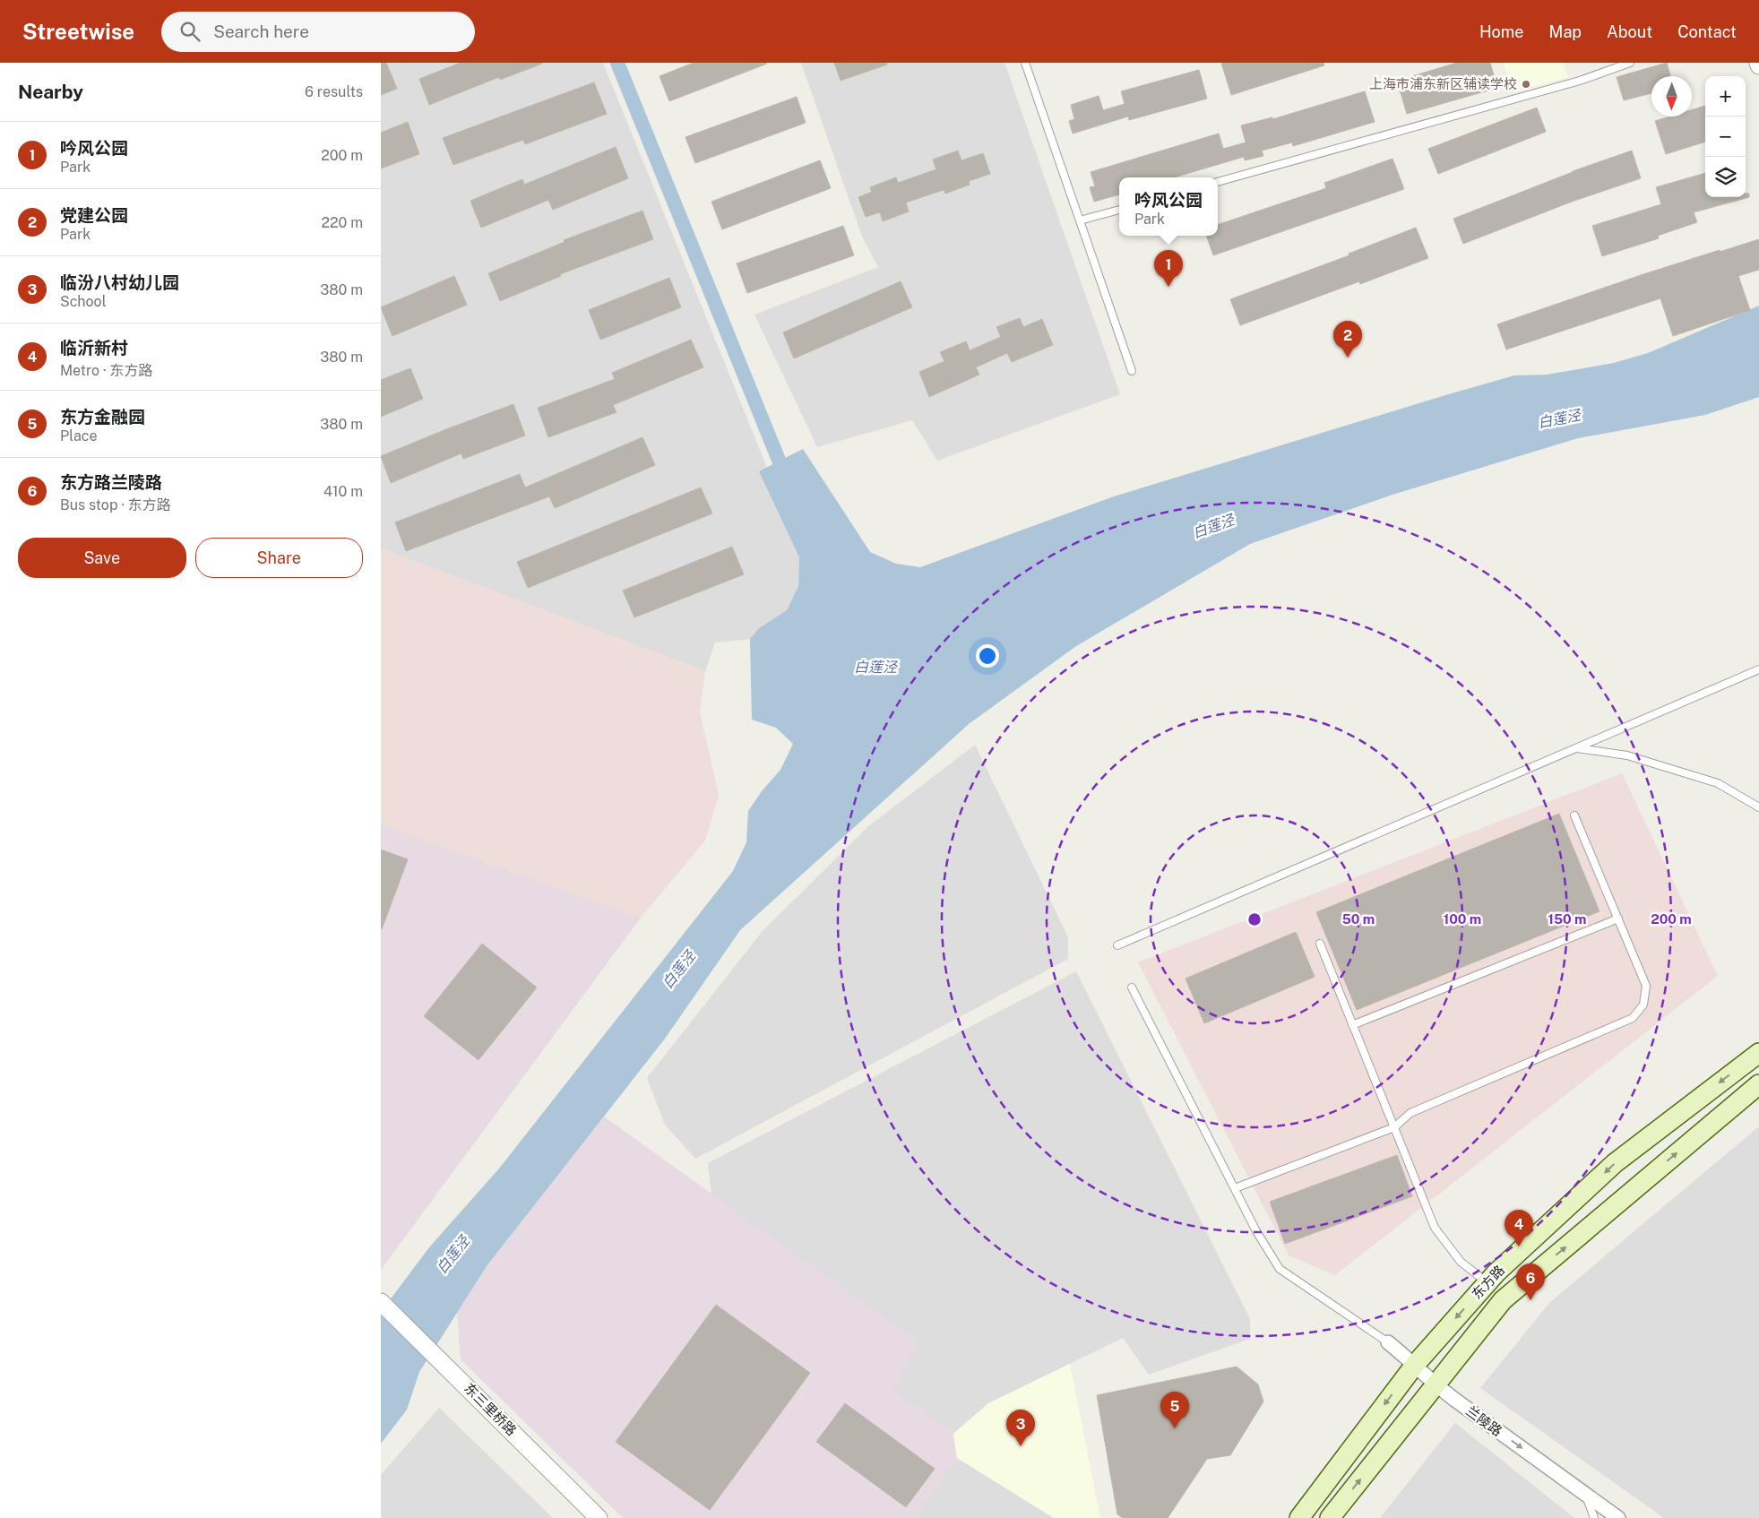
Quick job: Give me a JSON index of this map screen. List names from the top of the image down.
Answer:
{
  "streets": {
    "main road": ["东方路"],
    "street": ["东三里桥路", "兰陵路"]
  },
  "crossings": [
    ["东方路", "兰陵路"]
  ],
  "one_way": ["兰陵路"],
  "water": ["白莲泾"],
  "places": ["上海市浦东新区辅读学校"],
  "north": "bottom",
  "page": {
    "header": "Streetwise",
    "search": "Search here",
    "nav": [
      "Home",
      "Map",
      "About",
      "Contact"
    ],
    "heading": ["Nearby", "6 results"],
    "map_buttons": ["+", "−"],
    "list": [
      {
        "mark": "1",
        "name": "吟风公园",
        "note": "Park",
        "value": "200 m"
      },
      {
        "mark": "2",
        "name": "党建公园",
        "note": "Park",
        "value": "220 m"
      },
      {
        "mark": "3",
        "name": "临汾八村幼儿园",
        "note": "School",
        "value": "380 m"
      },
      {
        "mark": "4",
        "name": "临沂新村",
        "note": "Metro · 东方路",
        "value": "380 m"
      },
      {
        "mark": "5",
        "name": "东方金融园",
        "note": "Place",
        "value": "380 m"
      },
      {
        "mark": "6",
        "name": "东方路兰陵路",
        "note": "Bus stop · 东方路",
        "value": "410 m"
      }
    ],
    "popup": ["吟风公园", "Park"],
    "pins": [
      "1",
      "2",
      "4",
      "6",
      "5",
      "3"
    ],
    "buttons": ["Save", "Share"]
  },
  "rings": [
    "50 m",
    "100 m",
    "150 m",
    "200 m"
  ]
}
